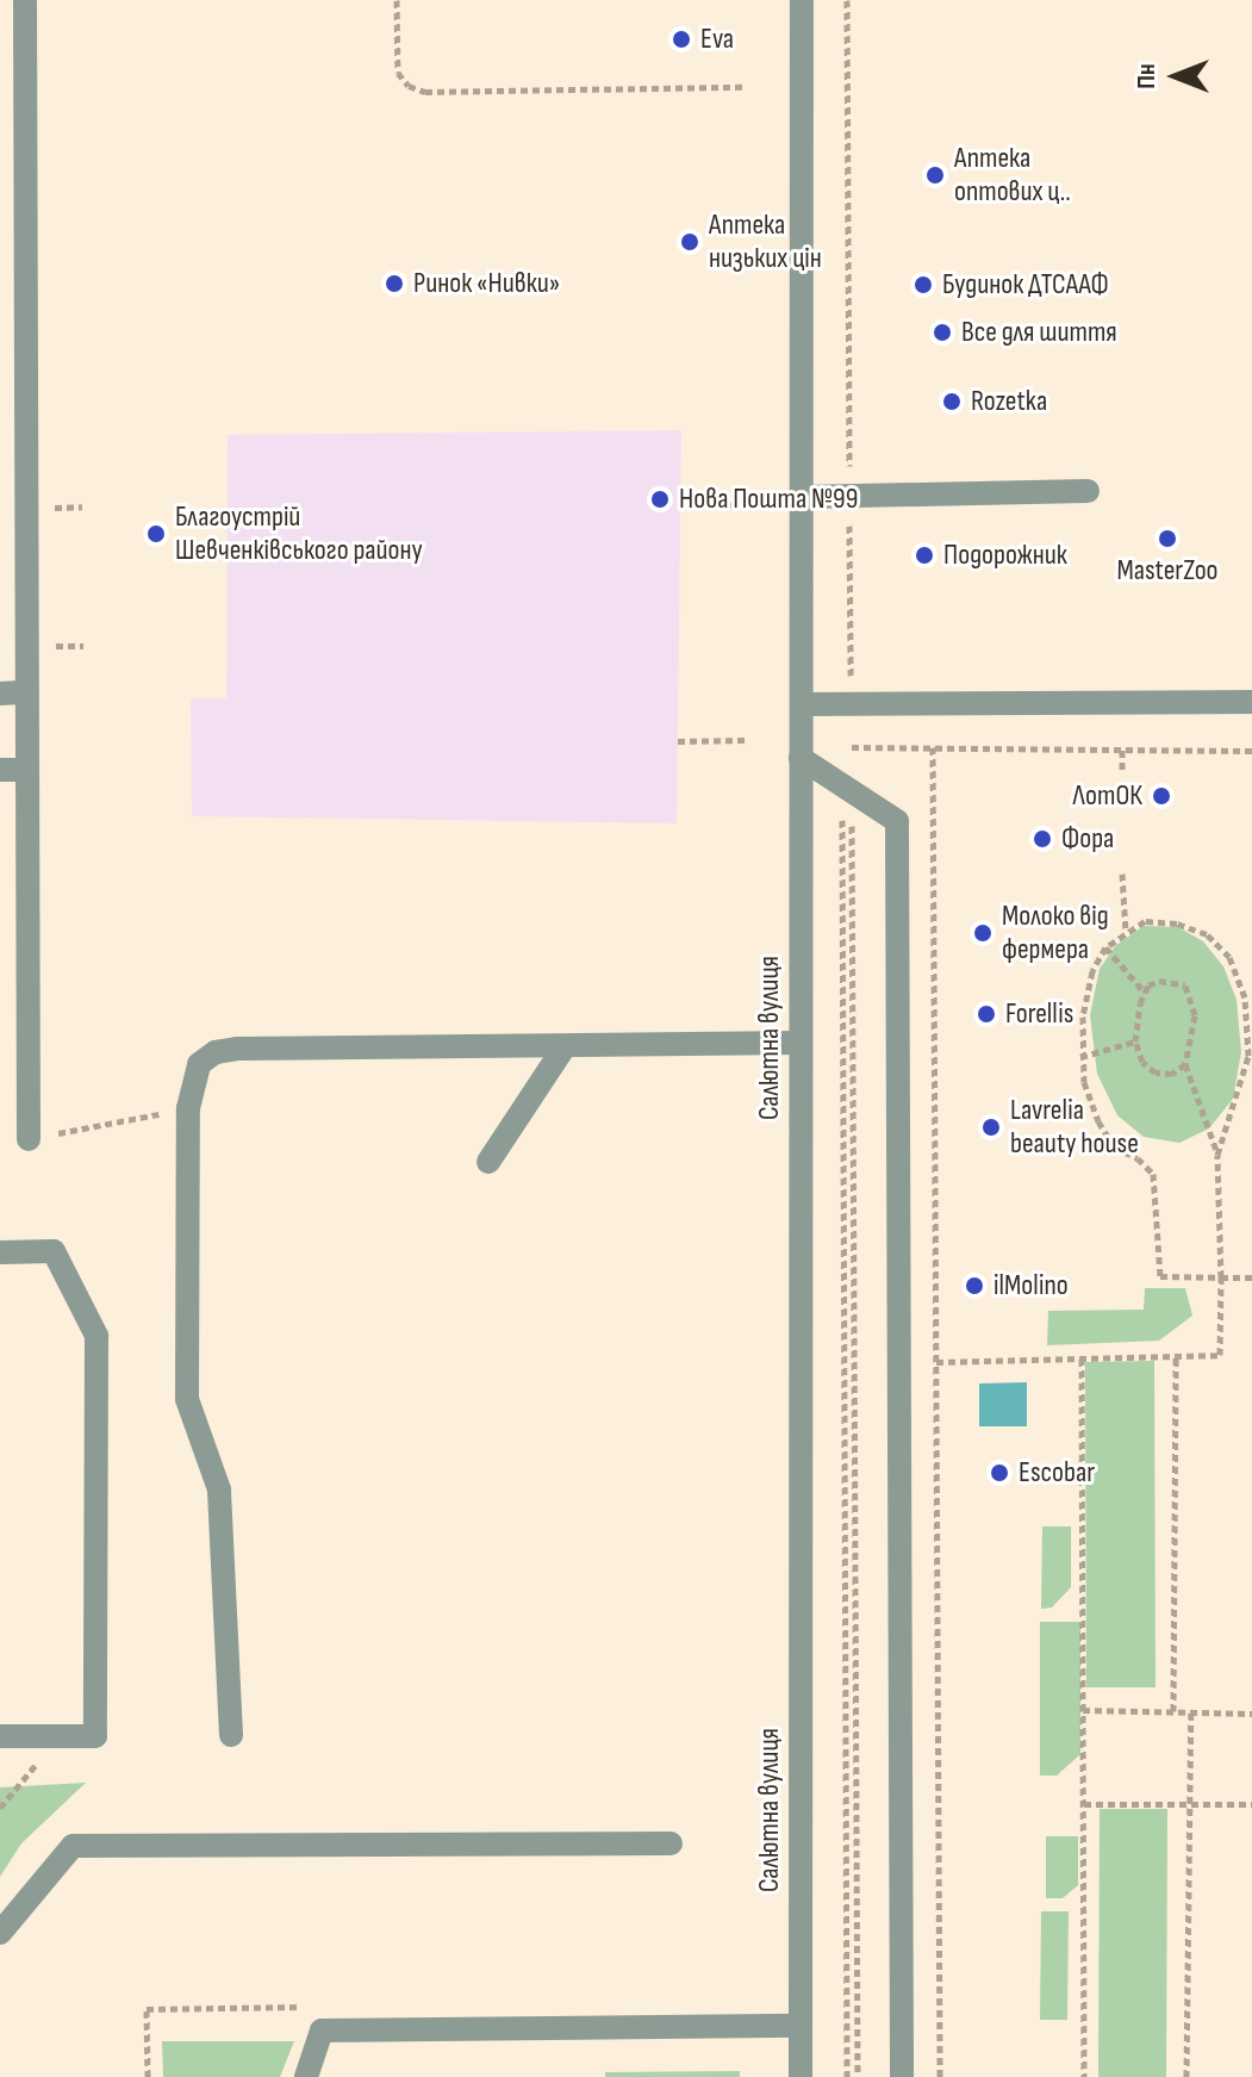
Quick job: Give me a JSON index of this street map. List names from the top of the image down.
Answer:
{
  "streets": {
    "street": ["Салютна вулиця"]
  },
  "places": [
    "Eva",
    "Аптека оптових ц..",
    "Аптека низьких цін",
    "Ринок «Нивки»",
    "Будинок ДТСААФ",
    "Все для шиття",
    "Rozetka",
    "Нова Пошта №99",
    "Благоустрій Шевченківського району",
    "MasterZoo",
    "Подорожник",
    "ЛотОК",
    "Фора",
    "Молоко від фермера",
    "Forellis",
    "Lavrelia beauty house",
    "ilMolino",
    "Escobar"
  ],
  "north": "left"
}
